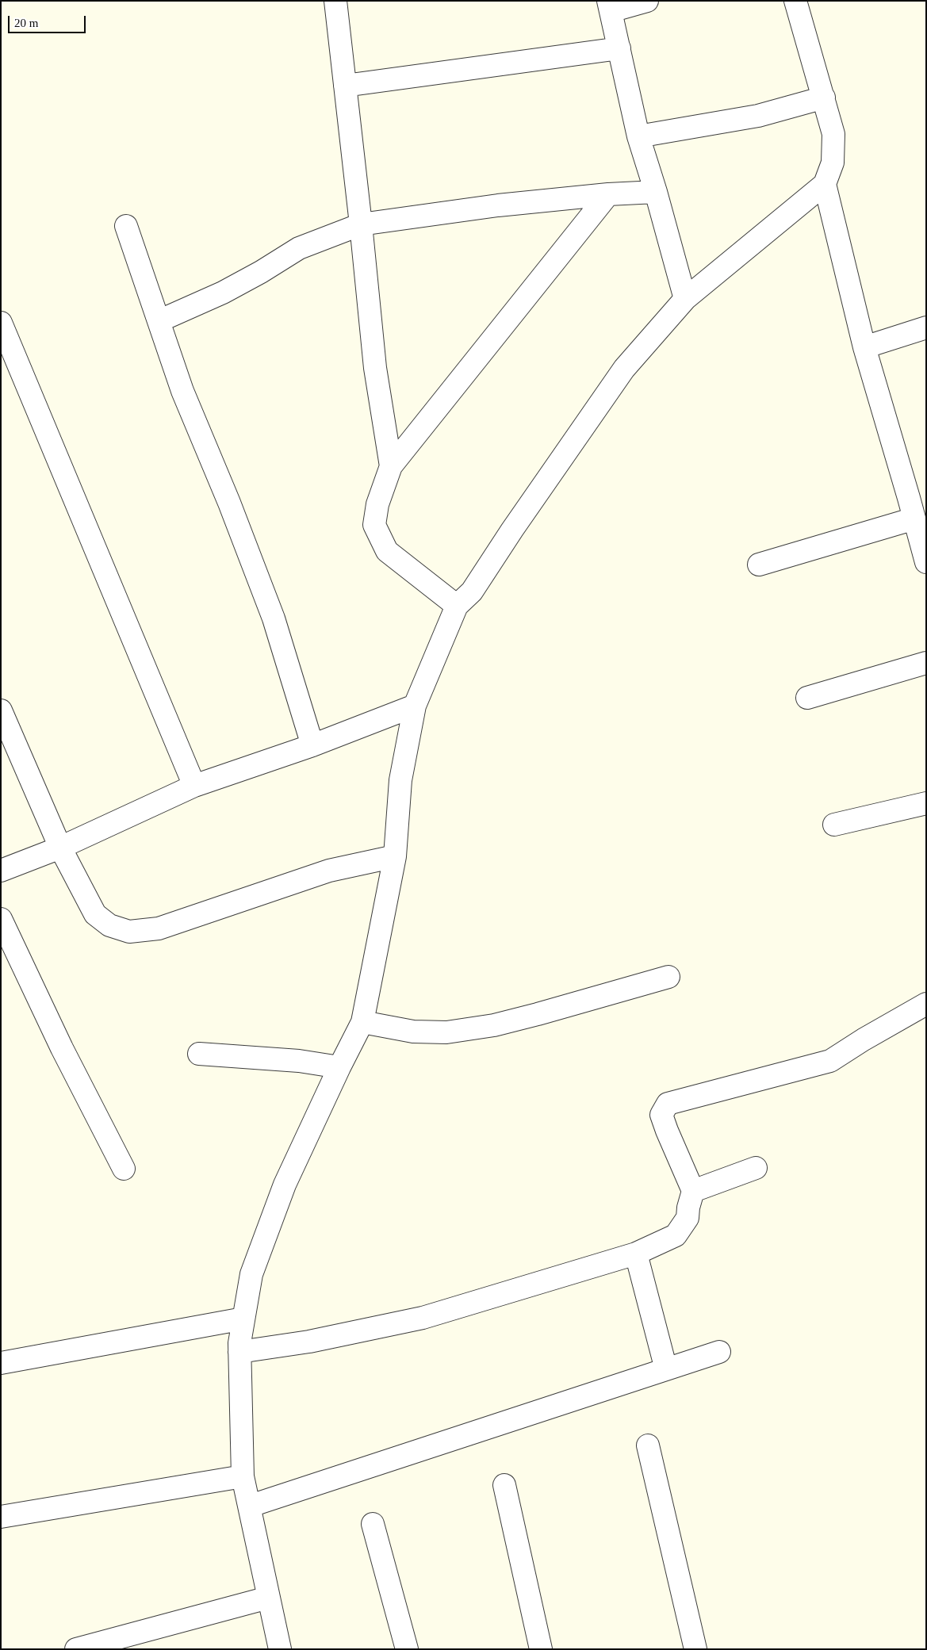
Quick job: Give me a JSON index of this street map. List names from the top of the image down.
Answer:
{
  "scale_bar": "20 m"
}
